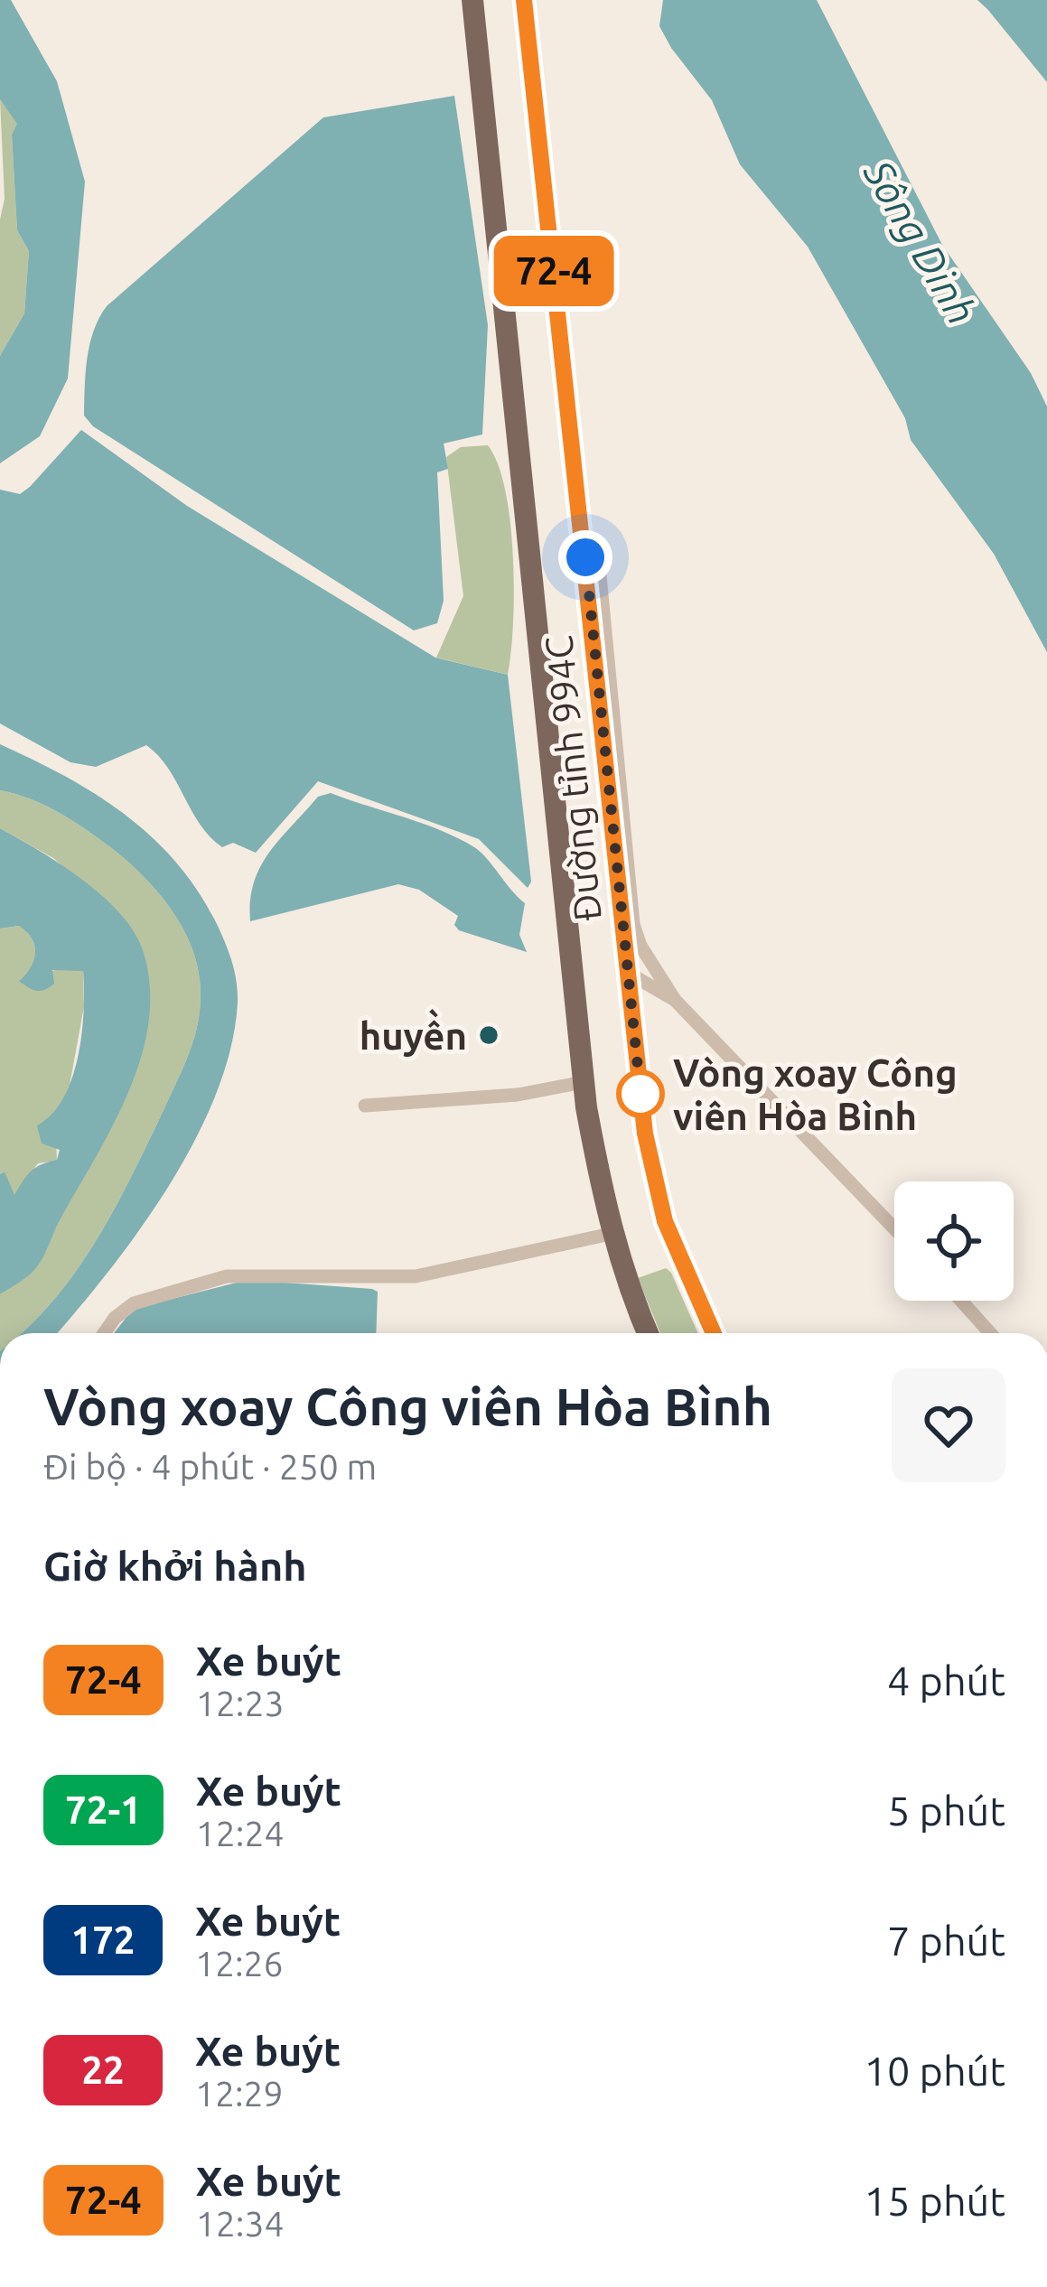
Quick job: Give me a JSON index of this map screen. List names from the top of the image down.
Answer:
{
  "streets": {
    "main road": ["Đường tỉnh 994C"]
  },
  "water": ["Sông Dinh"],
  "places": ["huyền", "Vòng xoay Công viên Hòa Bình"],
  "lines": ["bus line 72-4"],
  "page": {
    "on_map": "72-4",
    "heading": [
      ["Vòng xoay Công viên Hòa Bình", "Đi bộ · 4 phút · 250 m"],
      "Giờ khởi hành"
    ],
    "list": [
      {
        "mark": "72-4",
        "name": "Xe buýt",
        "note": "12:23",
        "value": "4 phút"
      },
      {
        "mark": "72-1",
        "name": "Xe buýt",
        "note": "12:24",
        "value": "5 phút"
      },
      {
        "mark": "172",
        "name": "Xe buýt",
        "note": "12:26",
        "value": "7 phút"
      },
      {
        "mark": "22",
        "name": "Xe buýt",
        "note": "12:29",
        "value": "10 phút"
      },
      {
        "mark": "72-4",
        "name": "Xe buýt",
        "note": "12:34",
        "value": "15 phút"
      }
    ]
  }
}
